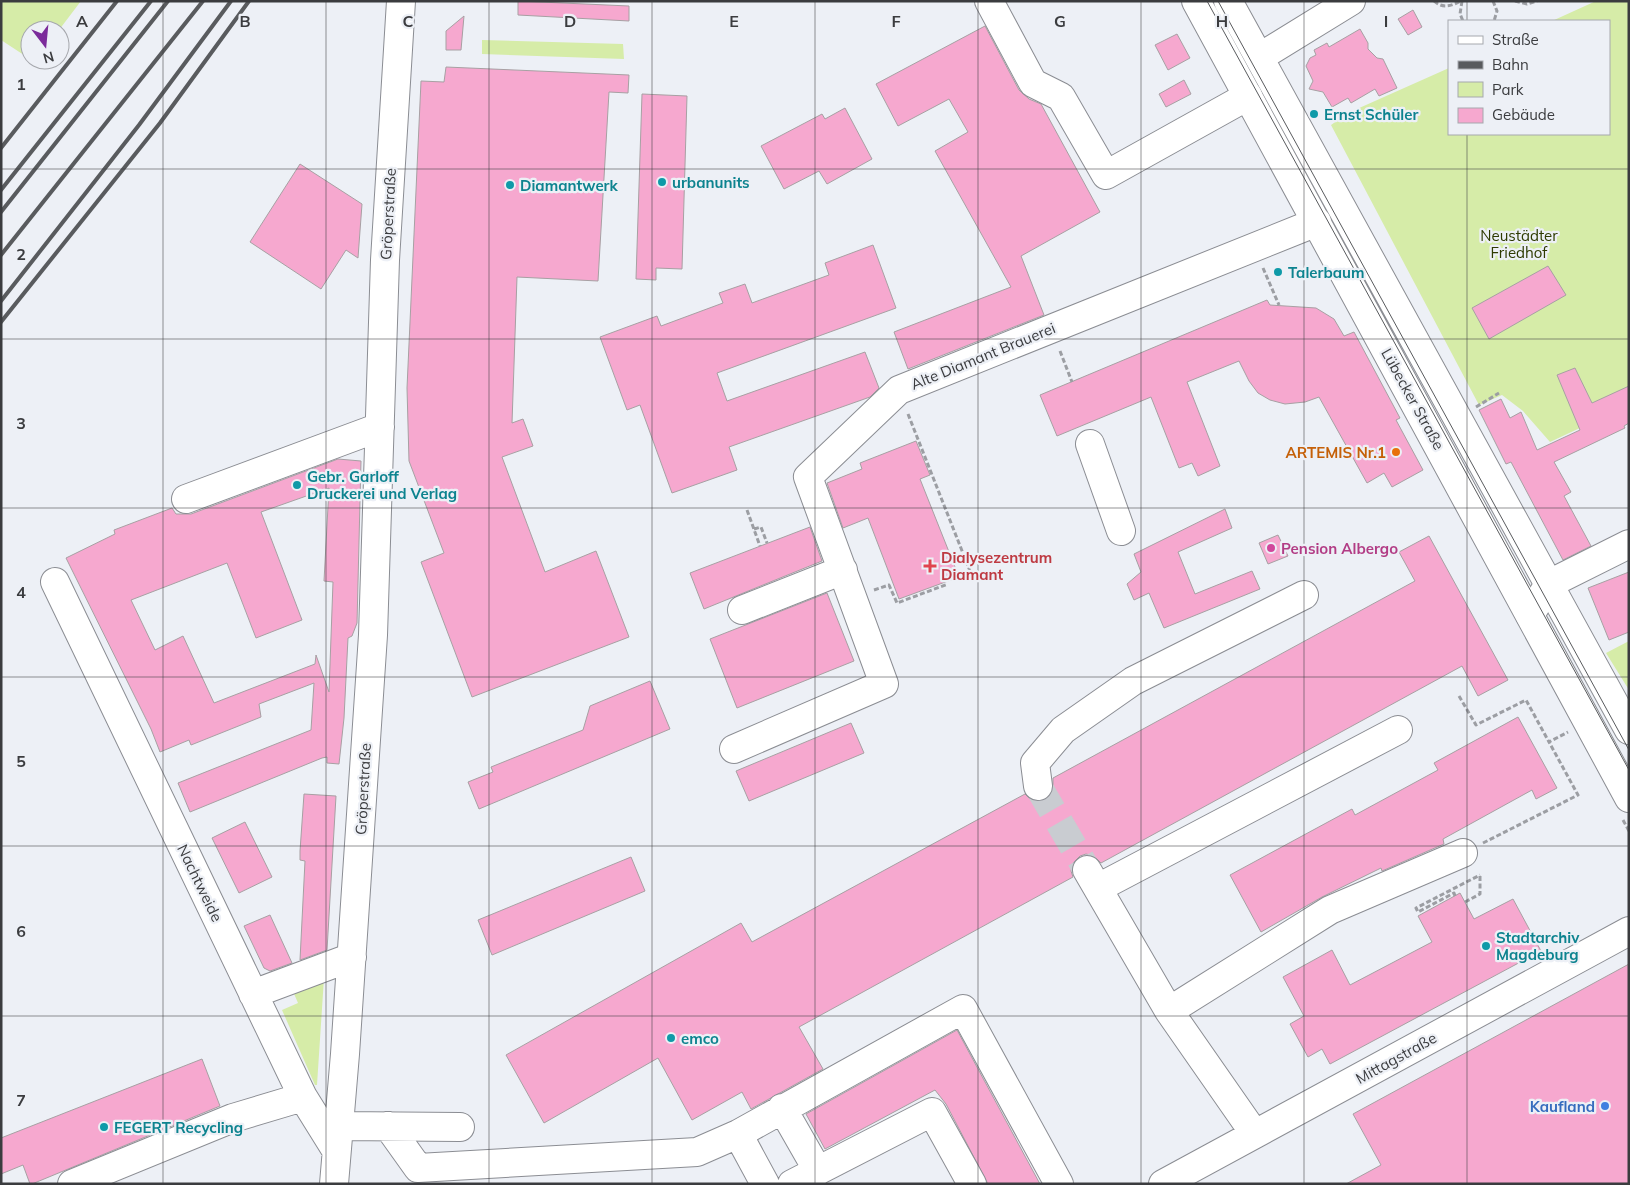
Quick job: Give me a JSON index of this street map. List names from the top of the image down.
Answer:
{
  "streets": {
    "street": [
      "Gröperstraße",
      "Alte Diamant Brauerei",
      "Lübecker Straße",
      "Nachtweide",
      "Mittagstraße"
    ]
  },
  "crossings": [
    ["Gröperstraße", "Nachtweide"],
    ["Alte Diamant Brauerei", "Lübecker Straße"]
  ],
  "parks": ["Neustädter Friedhof"],
  "places": {
    "other": [
      "Ernst Schüler",
      "urbanunits",
      "Diamantwerk",
      "Talerbaum",
      "ARTEMIS Nr.1",
      "Gebr. Garloff Druckerei und Verlag",
      "Pension Albergo",
      "Stadtarchiv Magdeburg",
      "emco",
      "Kaufland",
      "FEGERT Recycling"
    ],
    "health": ["Dialysezentrum Diamant"]
  },
  "legend": [
    "Straße",
    "Bahn",
    "Park",
    "Gebäude"
  ],
  "north": "bottom",
  "grid": {
    "columns": [
      "A",
      "B",
      "C",
      "D",
      "E",
      "F",
      "G",
      "H",
      "I"
    ],
    "rows": [
      "1",
      "2",
      "3",
      "4",
      "5",
      "6",
      "7"
    ]
  }
}
